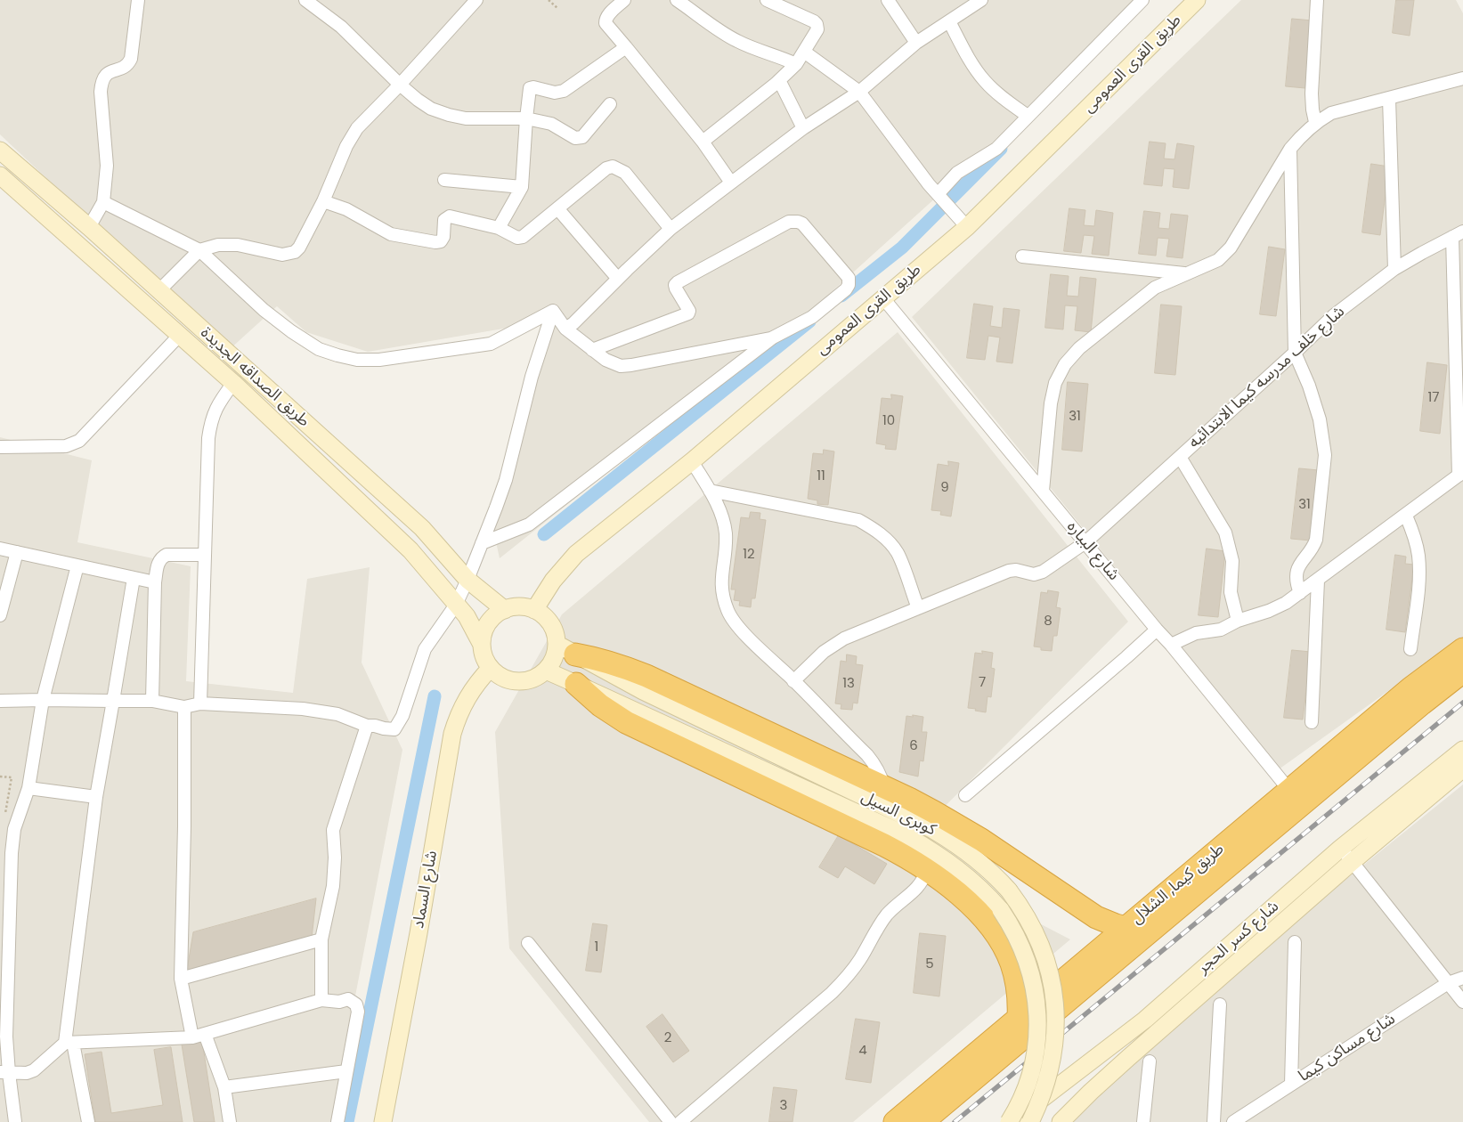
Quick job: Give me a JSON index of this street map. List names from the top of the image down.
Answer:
{
  "streets": {
    "highway": ["طريق كيما, الشلال"],
    "street": [
      "طريق القرى العمومى",
      "طريق الصداقه الجديدة",
      "شارع خلف مدرسه كيما الابتدائيه",
      "شارع البياره",
      "كوبرى السيل",
      "شارع السماد",
      "شارع كسر الحجر",
      "شارع مساكن كيما"
    ]
  },
  "crossings": [
    ["طريق القرى العمومى", "طريق الصداقه الجديدة"],
    ["طريق القرى العمومى", "شارع البياره"],
    ["طريق القرى العمومى", "كوبرى السيل"],
    ["طريق القرى العمومى", "شارع السماد"],
    ["طريق الصداقه الجديدة", "كوبرى السيل"],
    ["طريق الصداقه الجديدة", "شارع السماد"],
    ["شارع خلف مدرسه كيما الابتدائيه", "شارع البياره"],
    ["شارع البياره", "طريق كيما, الشلال"],
    ["كوبرى السيل", "شارع السماد"],
    ["كوبرى السيل", "شارع كسر الحجر"]
  ],
  "house_numbers": [
    "17",
    "31",
    "10",
    "11",
    "9",
    "31",
    "12",
    "8",
    "7",
    "13",
    "6",
    "1",
    "5",
    "2",
    "4",
    "3"
  ]
}
